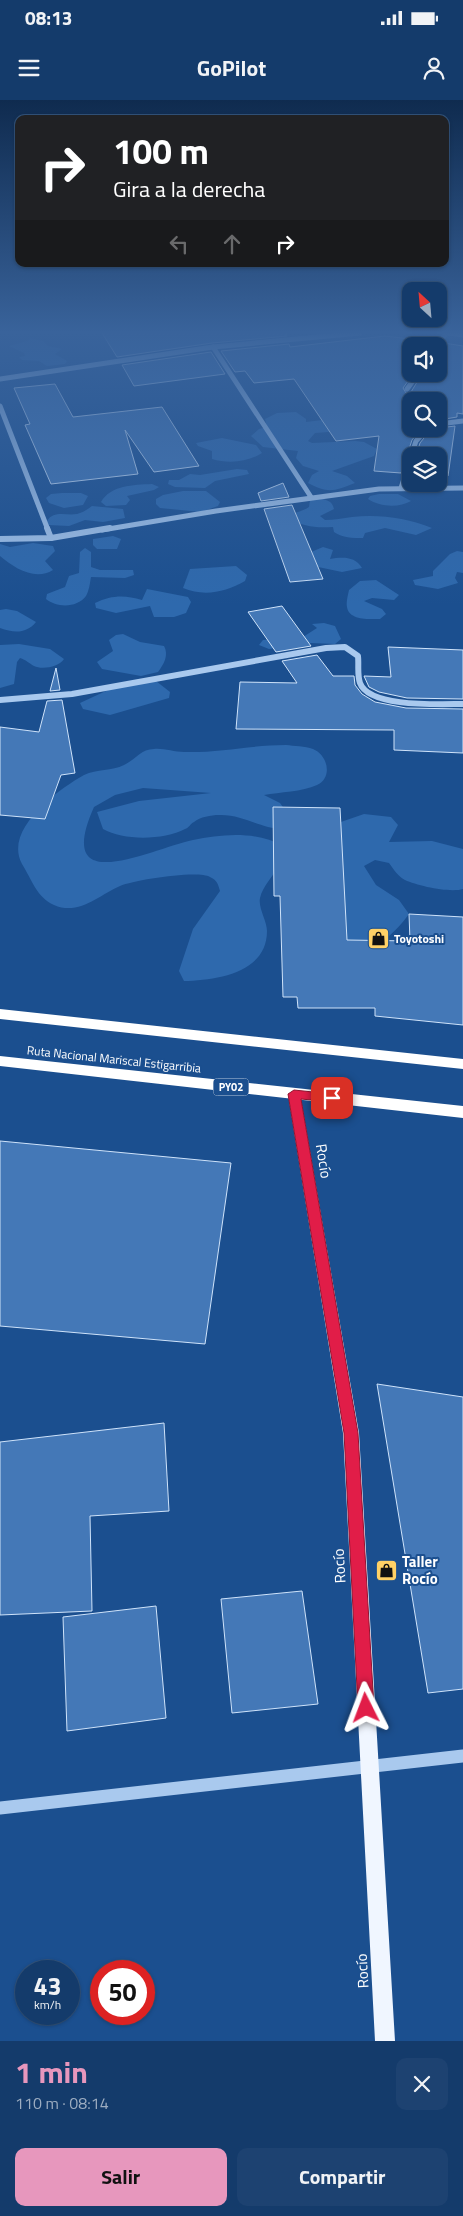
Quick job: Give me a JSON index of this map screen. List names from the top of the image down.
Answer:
{
  "streets": {
    "highway": ["Ruta Nacional Mariscal Estigarribia", "PY02"],
    "main road": ["Rocío"]
  },
  "crossings": [
    ["Ruta Nacional Mariscal Estigarribia", "Rocío"]
  ],
  "places": {
    "shop": ["Toyotoshi", "Taller Rocío"]
  },
  "north": "top left",
  "page": {
    "status": "08:13",
    "header": "GoPilot",
    "turn": ["100 m", "Gira a la derecha"],
    "speed": "43 km/h",
    "limit": "50",
    "heading": ["1 min", "110 m · 08:14"],
    "buttons": ["Salir", "Compartir"]
  }
}
